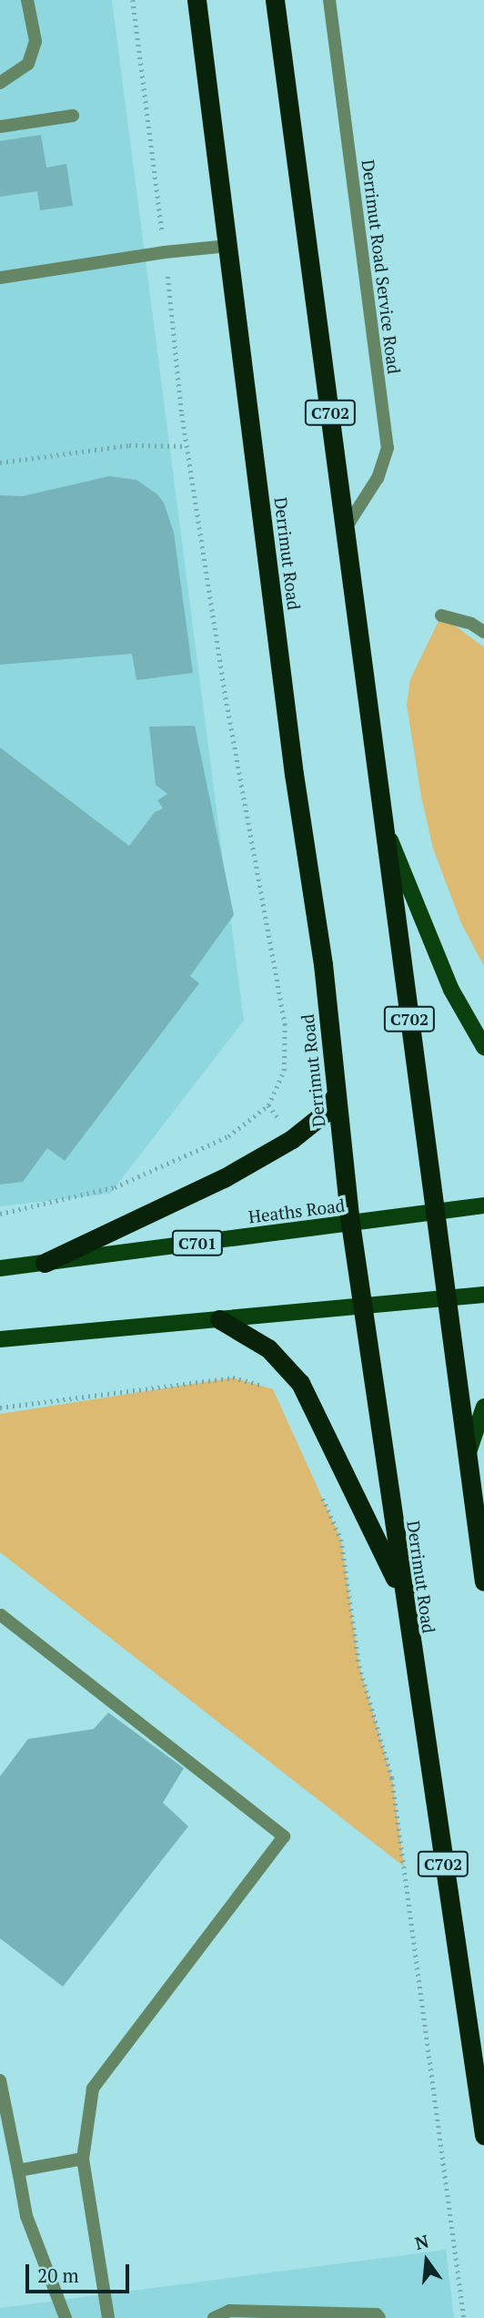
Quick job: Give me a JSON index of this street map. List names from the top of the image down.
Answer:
{
  "streets": {
    "highway": ["C702", "Derrimut Road"],
    "main road": ["Heaths Road", "C701"],
    "street": ["Derrimut Road Service Road"]
  },
  "crossings": [
    ["Derrimut Road Service Road", "C702"],
    ["C702", "Heaths Road"],
    ["Derrimut Road", "Heaths Road"]
  ],
  "scale_bar": "20 m",
  "north": "top"
}
